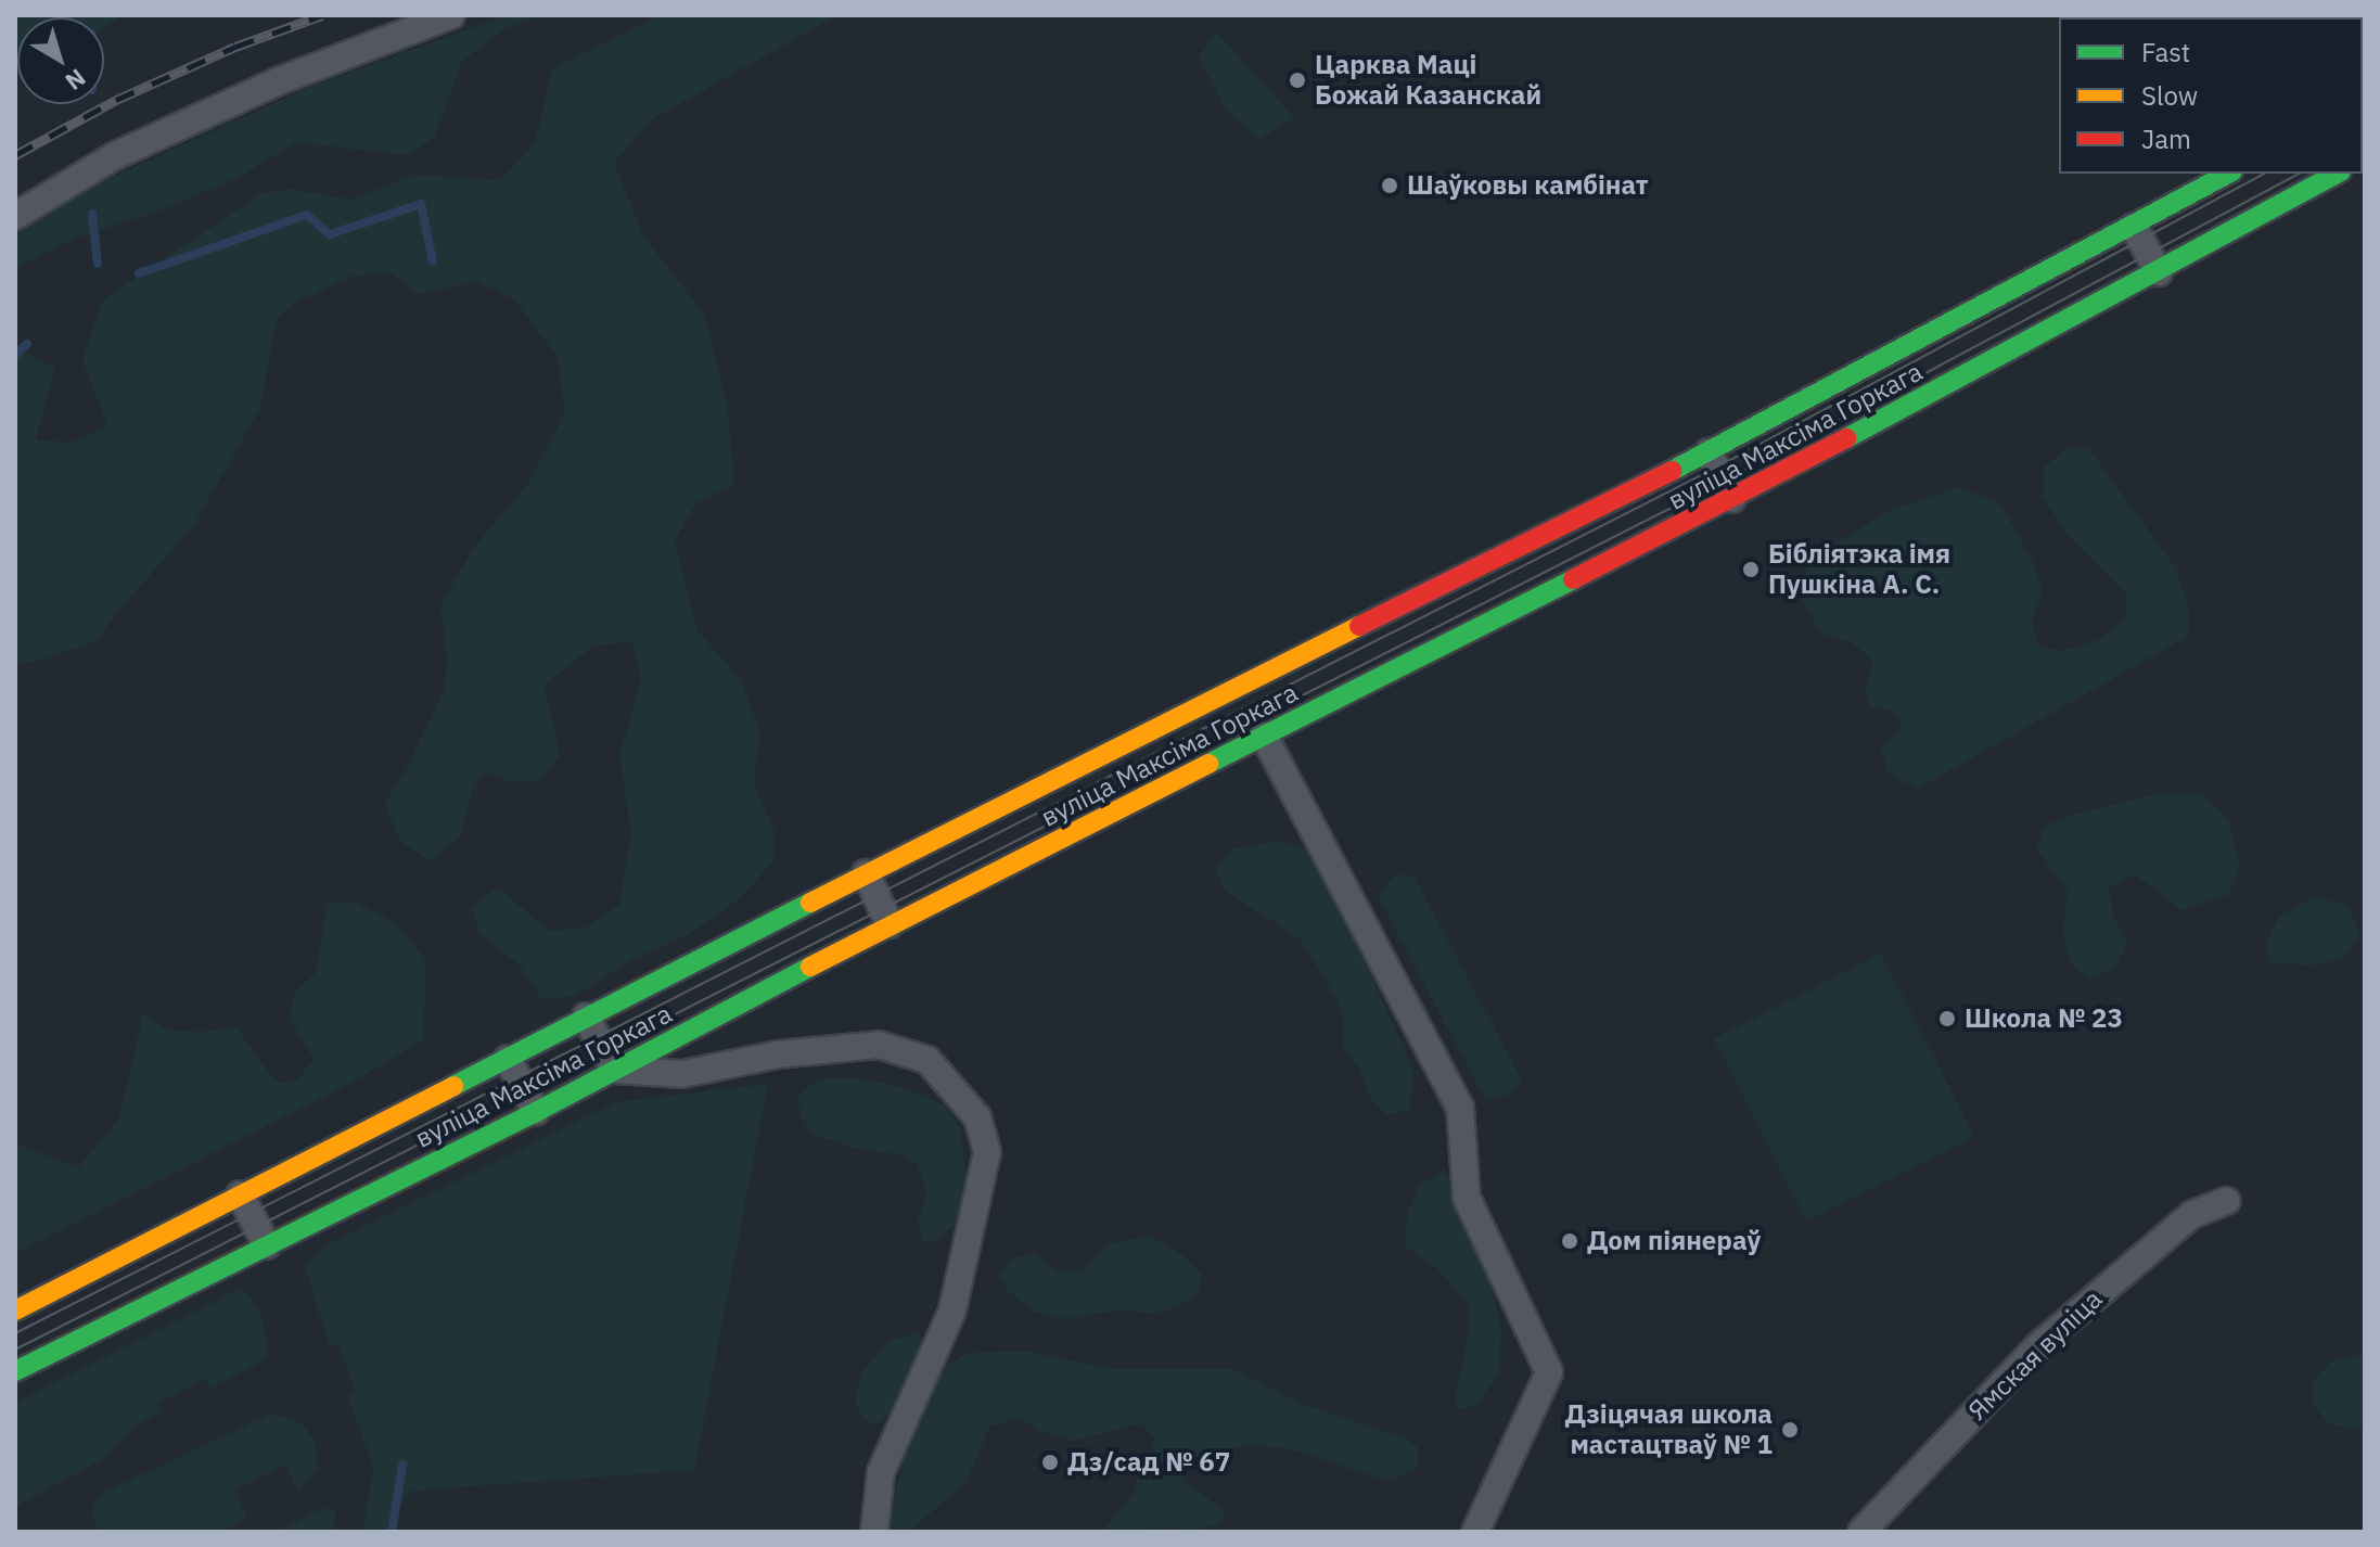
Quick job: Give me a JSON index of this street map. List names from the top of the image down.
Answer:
{
  "streets": {
    "main road": ["вуліца Максіма Горкага"],
    "street": ["Ямская вуліца"]
  },
  "places": [
    "Царква Маці Божай Казанскай",
    "Шаўковы камбінат",
    "Бібліятэка імя Пушкіна А. С.",
    "Школа № 23",
    "Дом піянераў",
    "Дзіцячая школа мастацтваў № 1",
    "Дз/сад № 67"
  ],
  "legend": ["Fast", "Slow", "Jam"],
  "north": "bottom right"
}
